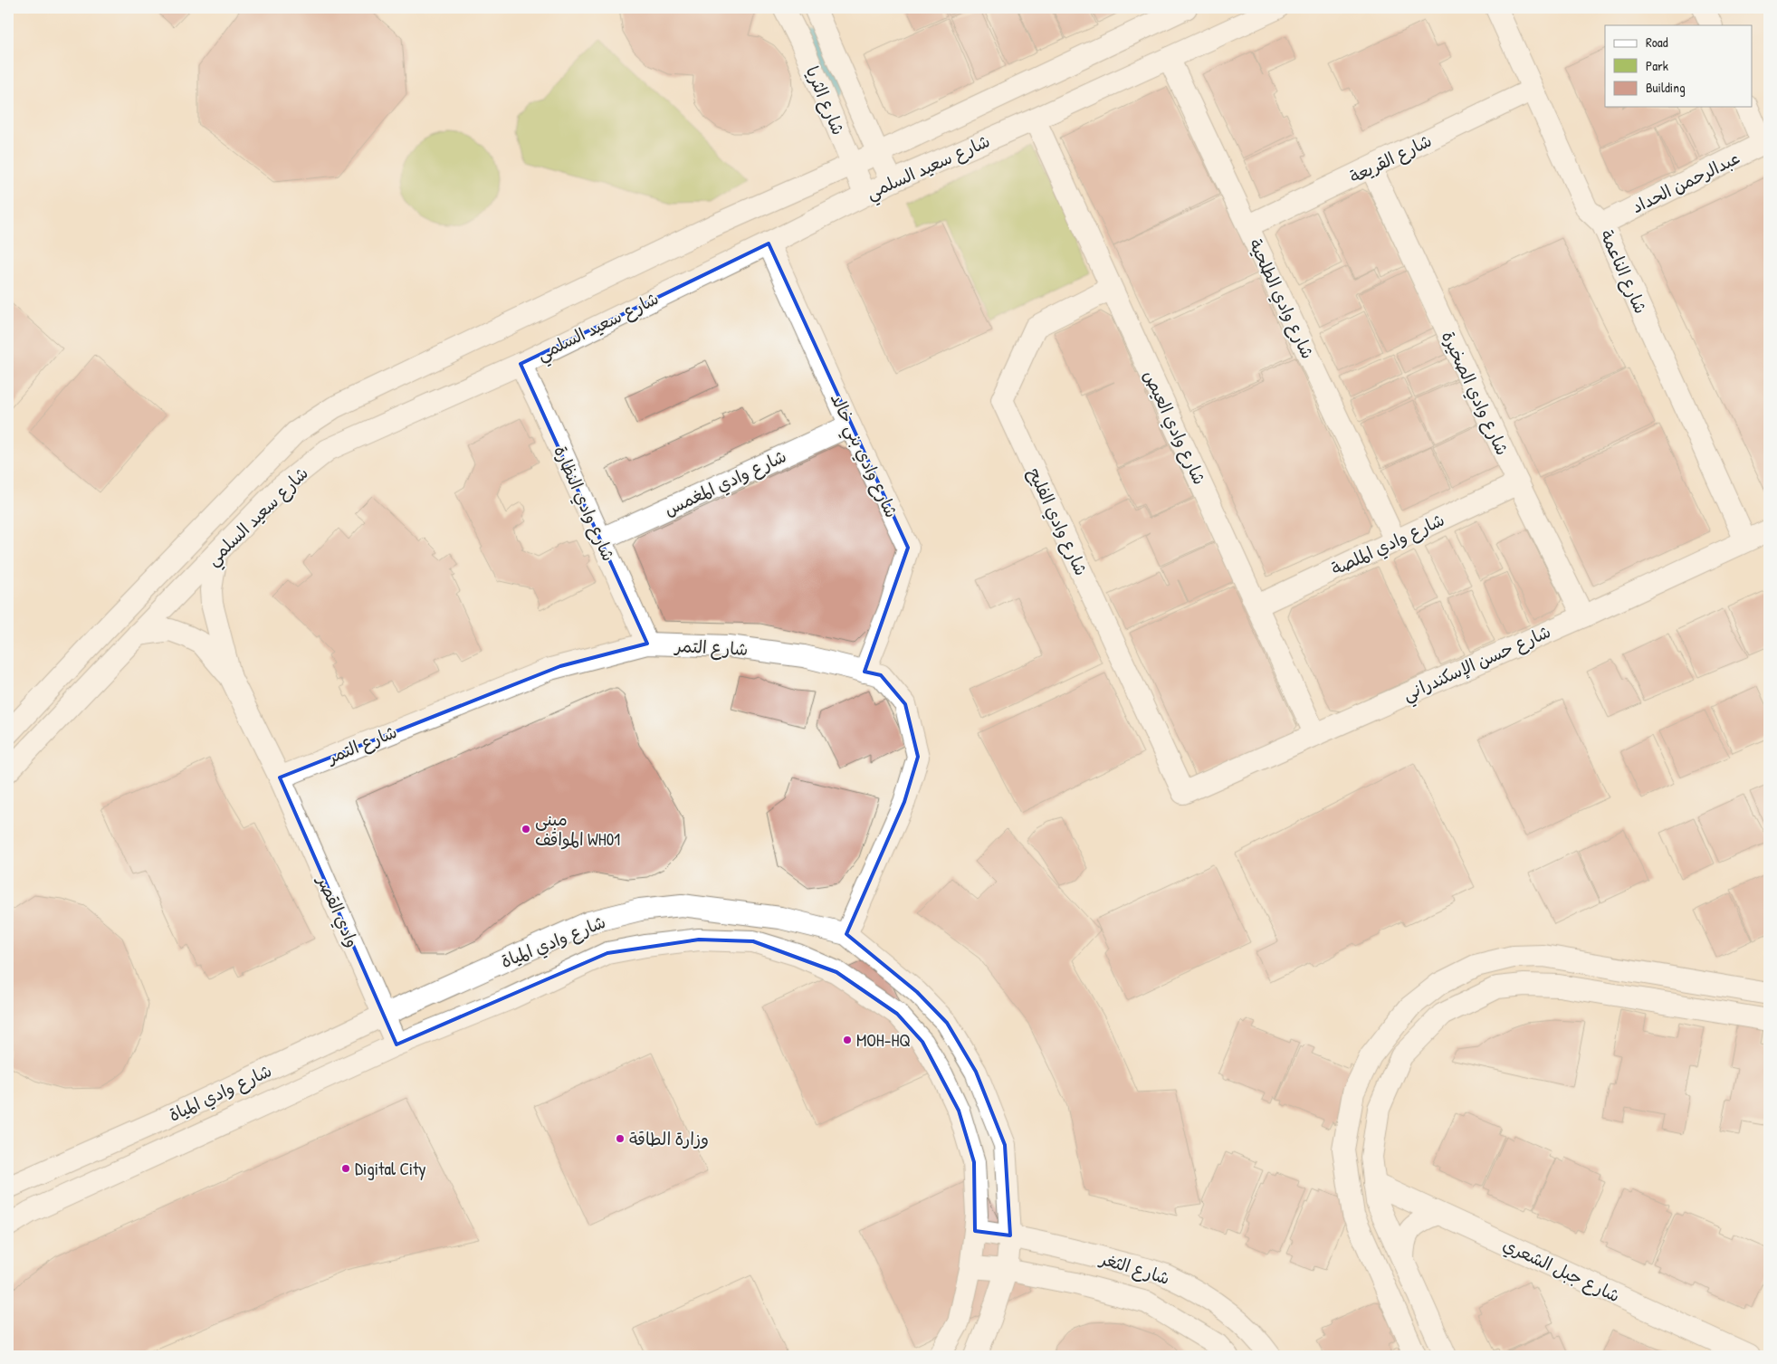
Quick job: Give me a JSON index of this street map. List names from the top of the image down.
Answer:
{
  "streets": {
    "street": [
      "شارع الثريا",
      "شارع القريعة",
      "شارع سعيد السلمي",
      "عبدالرحمن الحداد",
      "شارع الناعمة",
      "شارع وادي الطلحية",
      "شارع وادي الصخيرة",
      "شارع وادي العيص",
      "شارع وادي بني خالد",
      "شارع وادي المغمس",
      "شارع وادي النظارة",
      "شارع وادي الفليح",
      "شارع وادي الملصة",
      "شارع التمر",
      "شارع حسن الإسكندراني",
      "وادي القصر",
      "شارع وادي المياة",
      "شارع الثغر",
      "شارع جبل الشعري"
    ]
  },
  "crossings": [
    ["شارع الثريا", "شارع سعيد السلمي"],
    ["شارع القريعة", "شارع الناعمة"],
    ["شارع القريعة", "شارع وادي الطلحية"],
    ["شارع القريعة", "شارع وادي الصخيرة"],
    ["شارع سعيد السلمي", "شارع وادي الطلحية"],
    ["شارع سعيد السلمي", "شارع وادي العيص"],
    ["شارع سعيد السلمي", "شارع وادي بني خالد"],
    ["شارع سعيد السلمي", "شارع وادي النظارة"],
    ["عبدالرحمن الحداد", "شارع الناعمة"],
    ["شارع الناعمة", "شارع حسن الإسكندراني"],
    ["شارع وادي الطلحية", "شارع وادي الملصة"],
    ["شارع وادي الصخيرة", "شارع وادي الملصة"],
    ["شارع وادي الصخيرة", "شارع حسن الإسكندراني"],
    ["شارع وادي العيص", "شارع وادي الفليح"],
    ["شارع وادي العيص", "شارع وادي الملصة"],
    ["شارع وادي العيص", "شارع حسن الإسكندراني"],
    ["شارع وادي بني خالد", "شارع وادي المغمس"],
    ["شارع وادي بني خالد", "شارع التمر"],
    ["شارع وادي المغمس", "شارع وادي النظارة"],
    ["شارع وادي النظارة", "شارع التمر"],
    ["شارع وادي الفليح", "شارع حسن الإسكندراني"],
    ["شارع التمر", "وادي القصر"],
    ["شارع التمر", "شارع وادي المياة"],
    ["وادي القصر", "شارع وادي المياة"],
    ["شارع وادي المياة", "شارع الثغر"]
  ],
  "places": [
    "مبنى المواقف WH01",
    "MOH-HQ",
    "وزارة الطاقة",
    "Digital City"
  ],
  "legend": ["Road", "Park", "Building"]
}
